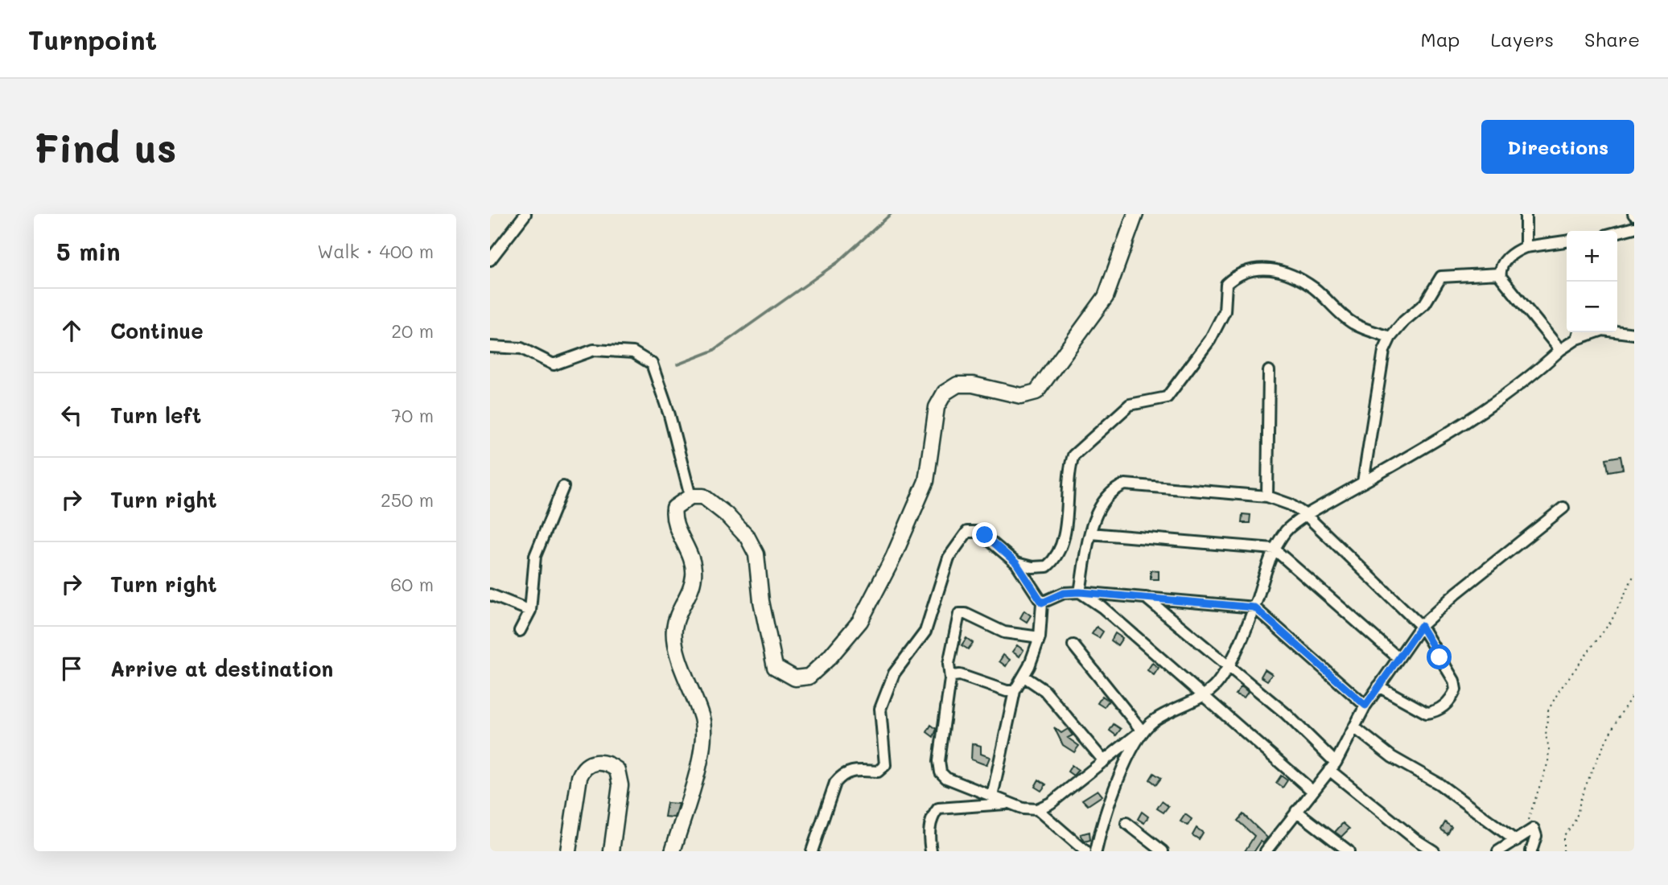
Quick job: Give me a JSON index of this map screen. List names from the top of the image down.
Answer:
{
  "page": {
    "header": "Turnpoint",
    "nav": ["Map", "Layers", "Share"],
    "buttons": "Directions",
    "title": "Find us",
    "heading": ["5 min", "Walk · 400 m"],
    "map_buttons": ["+", "−"],
    "list": [
      ["Continue", "20 m"],
      ["Turn left", "70 m"],
      ["Turn right", "250 m"],
      ["Turn right", "60 m"],
      "Arrive at destination"
    ]
  }
}
